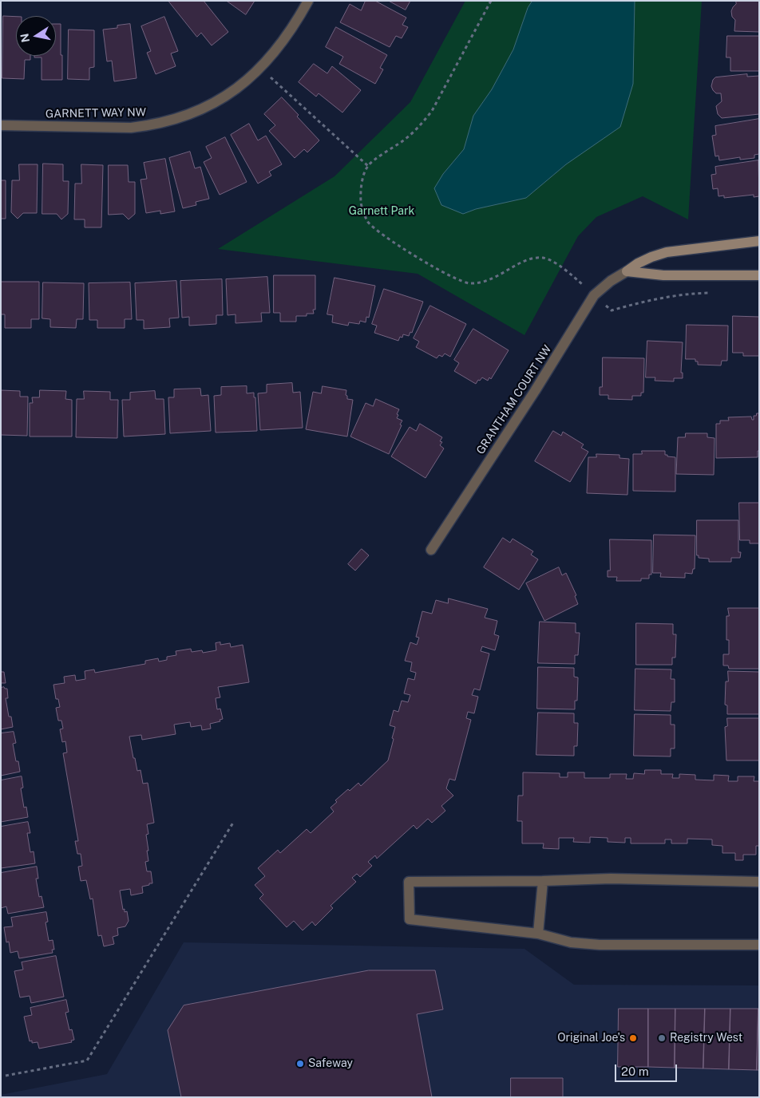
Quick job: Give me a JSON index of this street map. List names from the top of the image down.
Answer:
{
  "streets": {
    "street": ["GARNETT WAY NW", "GRANTHAM COURT NW"]
  },
  "parks": ["Garnett Park"],
  "places": ["Original Joe's", "Registry West", "Safeway"],
  "scale_bar": "20 m",
  "north": "left"
}
